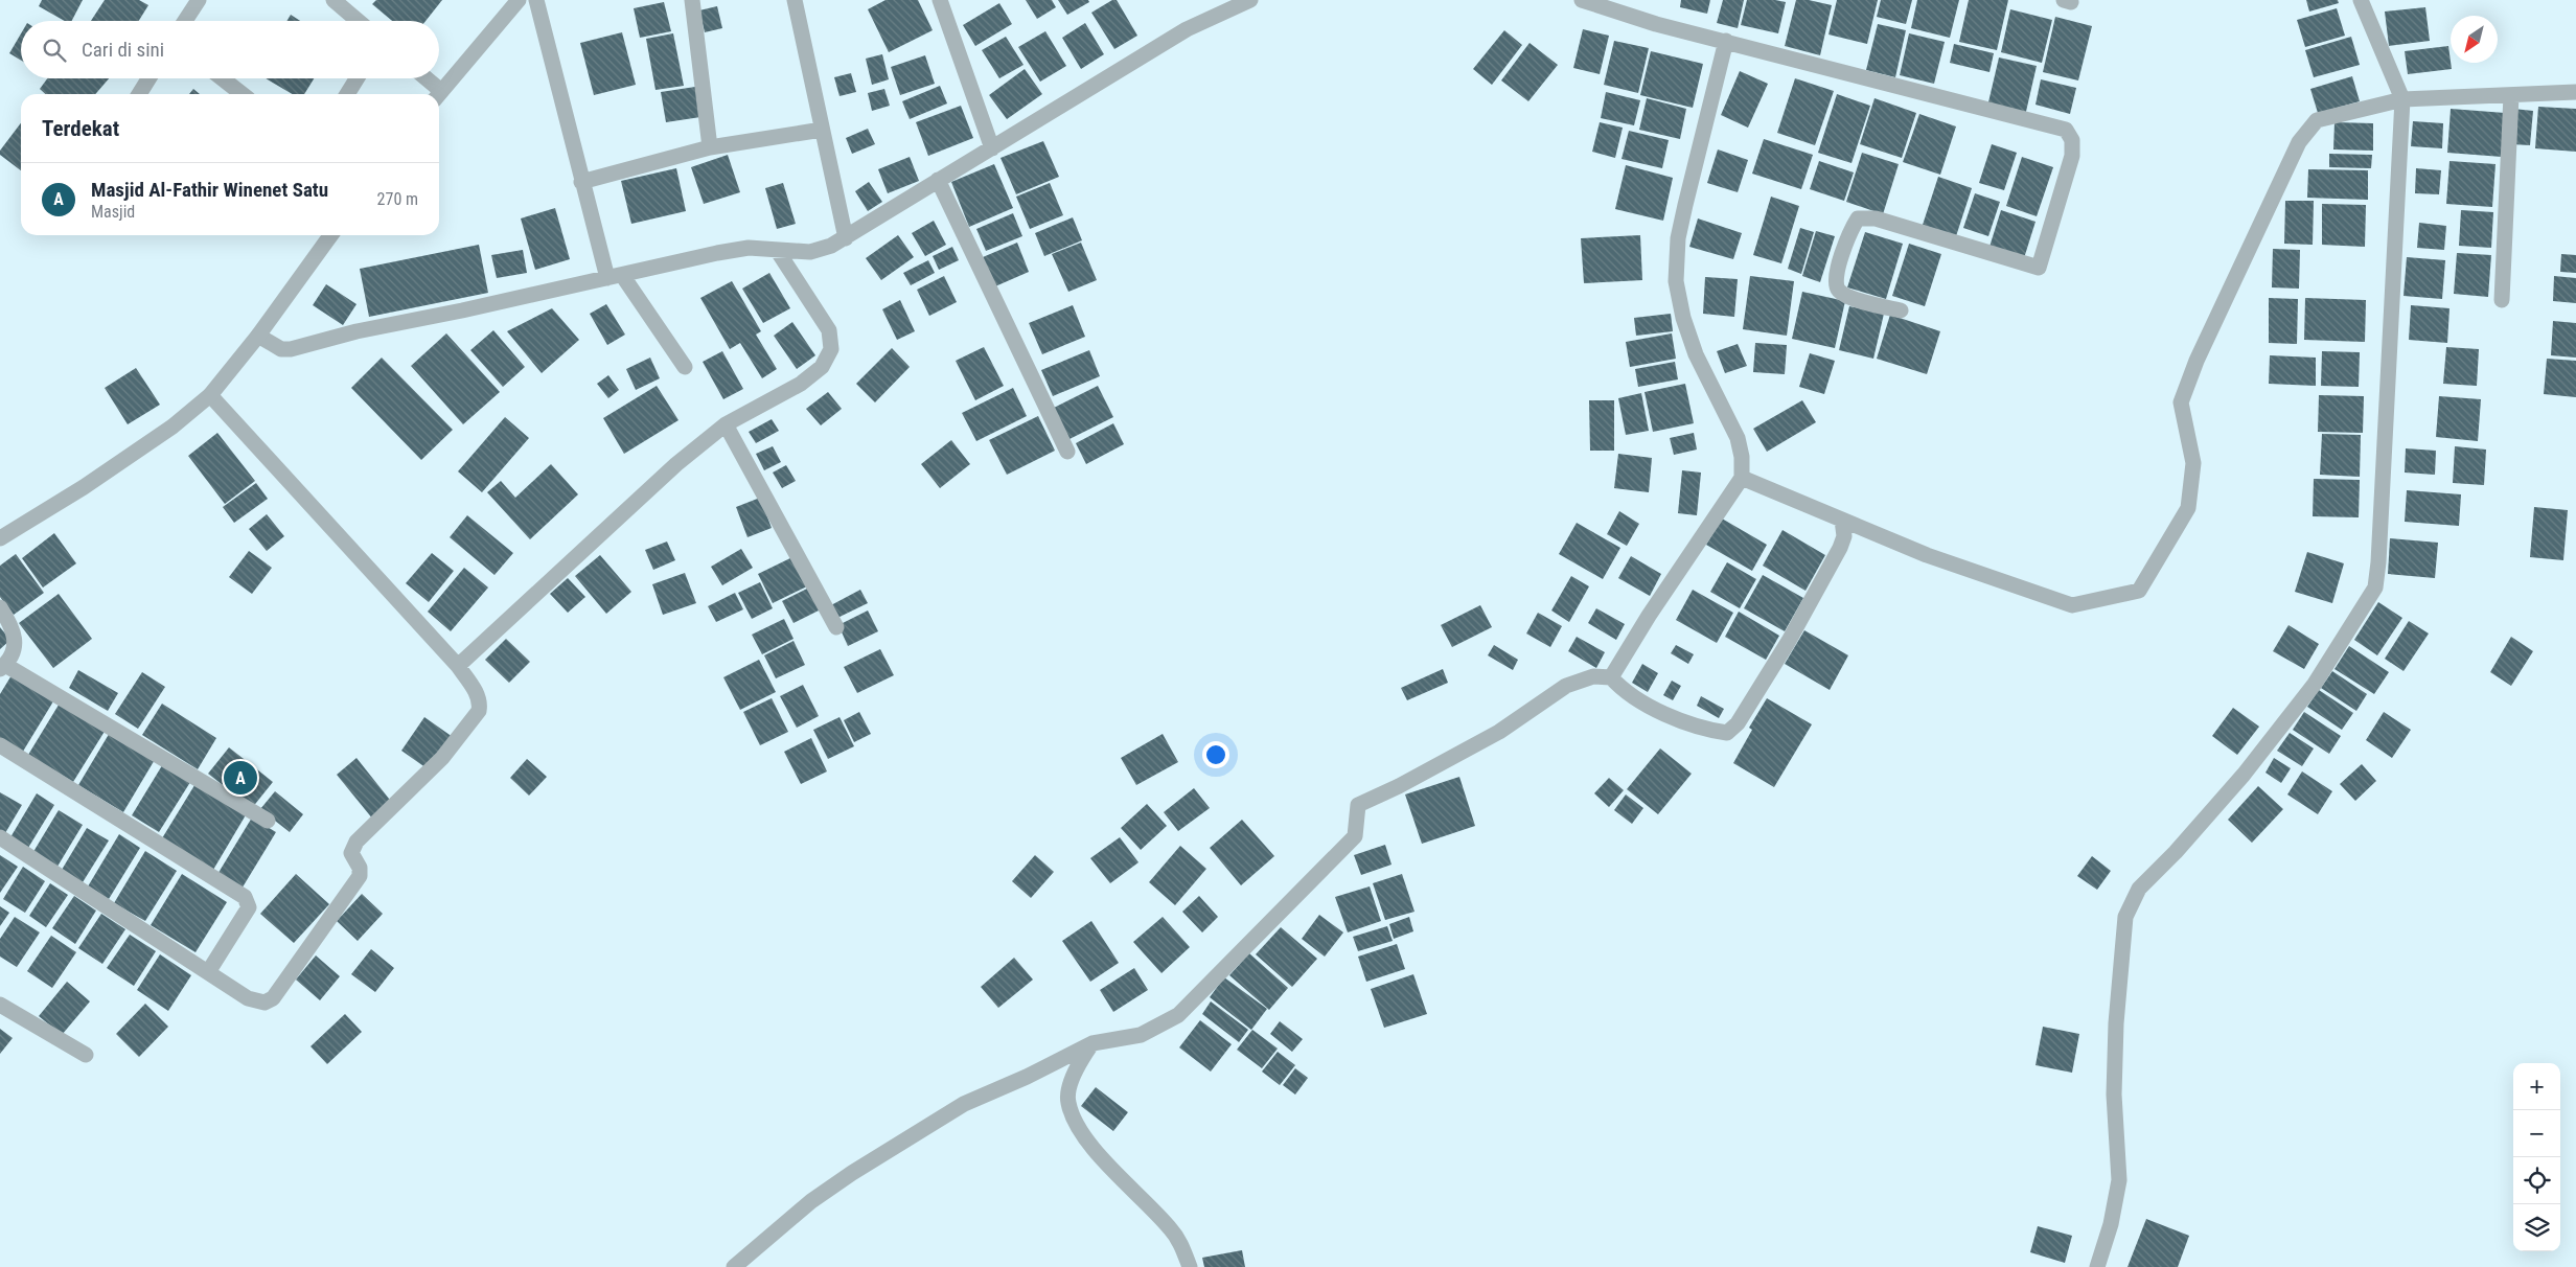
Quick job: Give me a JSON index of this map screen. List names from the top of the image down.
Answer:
{
  "north": "bottom left",
  "page": {
    "search": "Cari di sini",
    "heading": "Terdekat",
    "list": [
      {
        "mark": "A",
        "name": "Masjid Al-Fathir Winenet Satu",
        "note": "Masjid",
        "value": "270 m"
      }
    ],
    "pins": "A",
    "map_buttons": ["+", "−"]
  }
}
